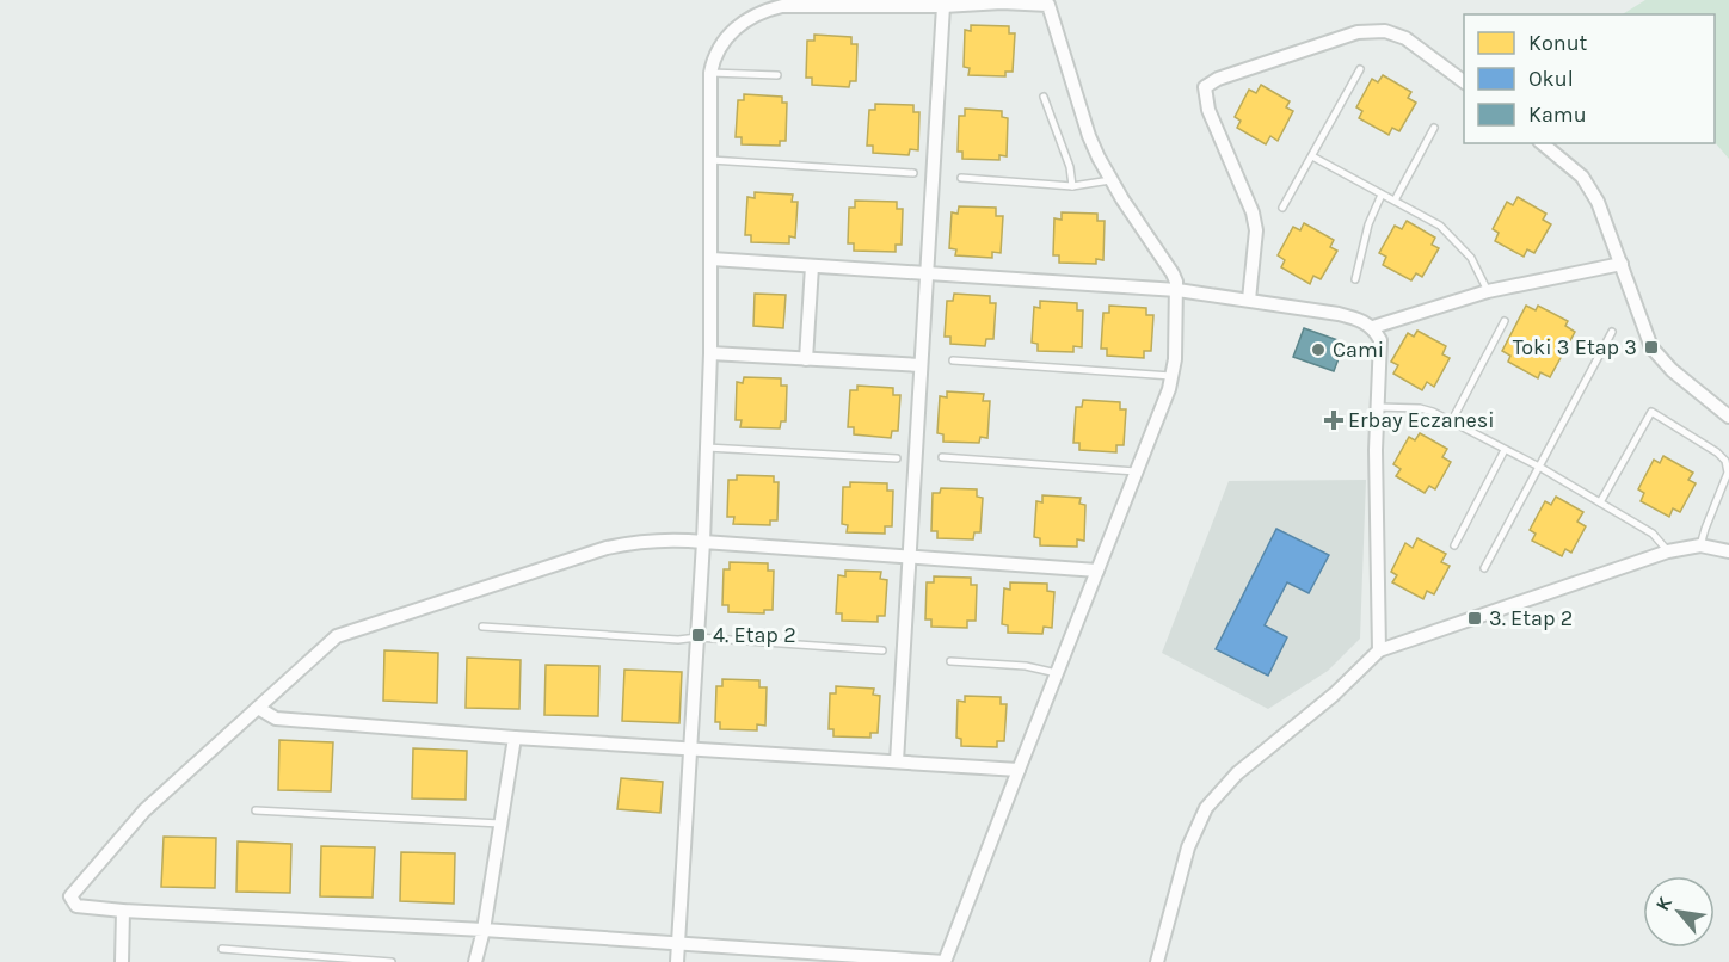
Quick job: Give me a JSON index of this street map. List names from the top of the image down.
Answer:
{
  "places": {
    "transit": ["Toki 3 Etap 3", "3. Etap 2", "4. Etap 2"],
    "other": ["Cami"],
    "health": ["Erbay Eczanesi"]
  },
  "legend": ["Konut", "Okul", "Kamu"],
  "north": "top left"
}
